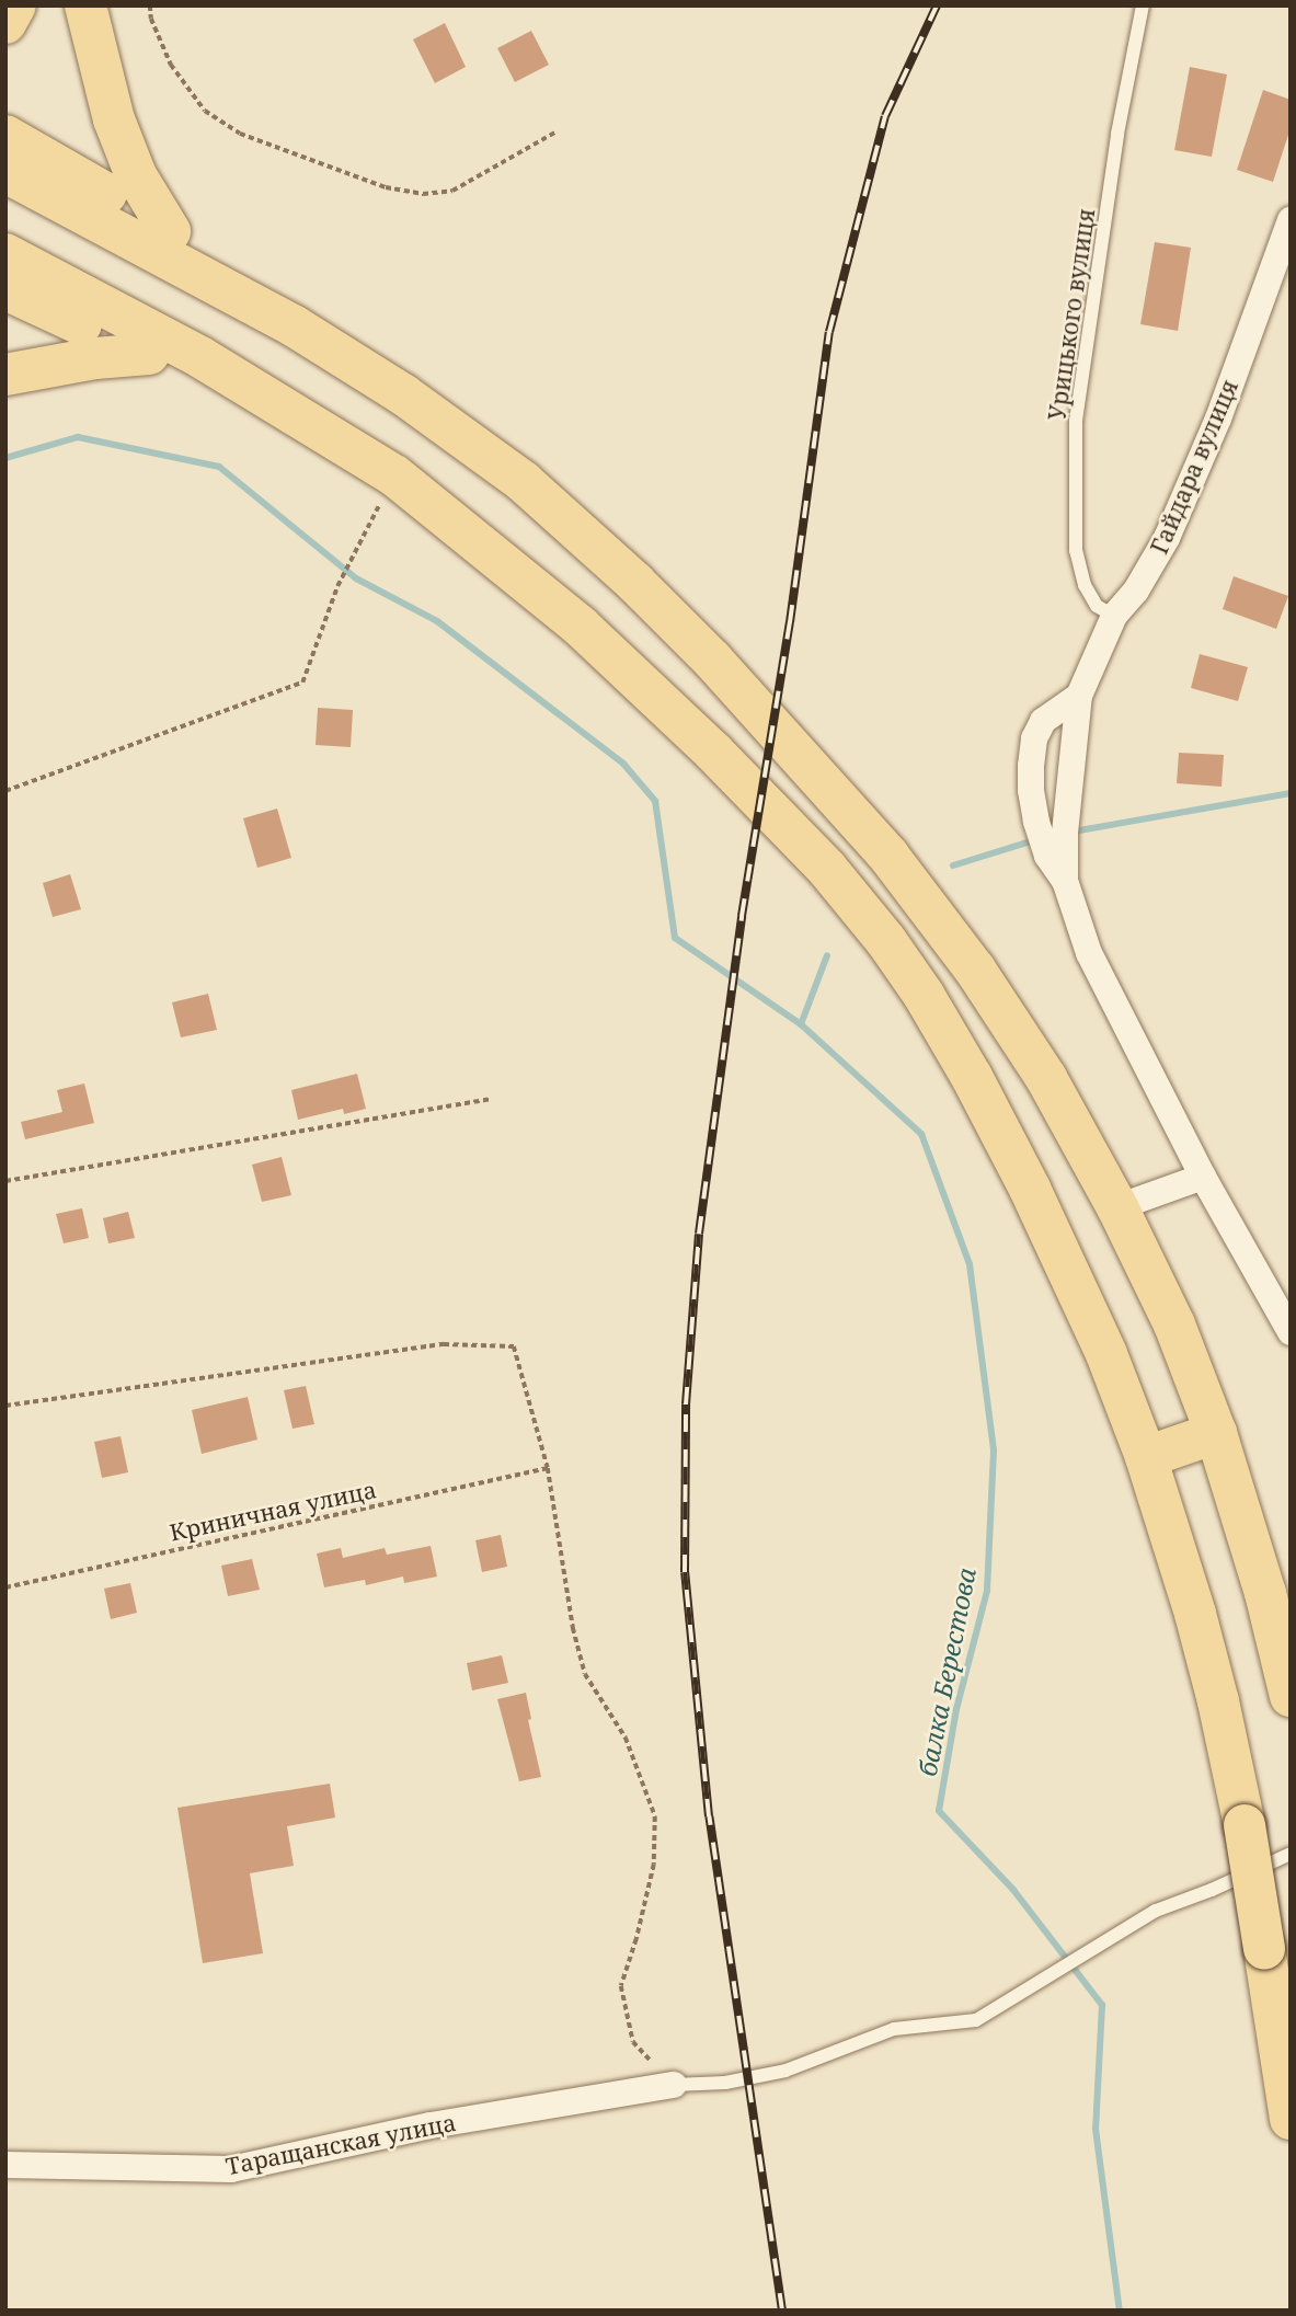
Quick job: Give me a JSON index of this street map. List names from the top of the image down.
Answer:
{
  "streets": {
    "street": ["Гайдара вулиця", "Таращанская улица"],
    "lane": ["Урицького вулиця"],
    "path": ["Криничная улица"]
  },
  "crossings": [
    ["Урицького вулиця", "Гайдара вулиця"]
  ],
  "water": ["балка Берестова"]
}
